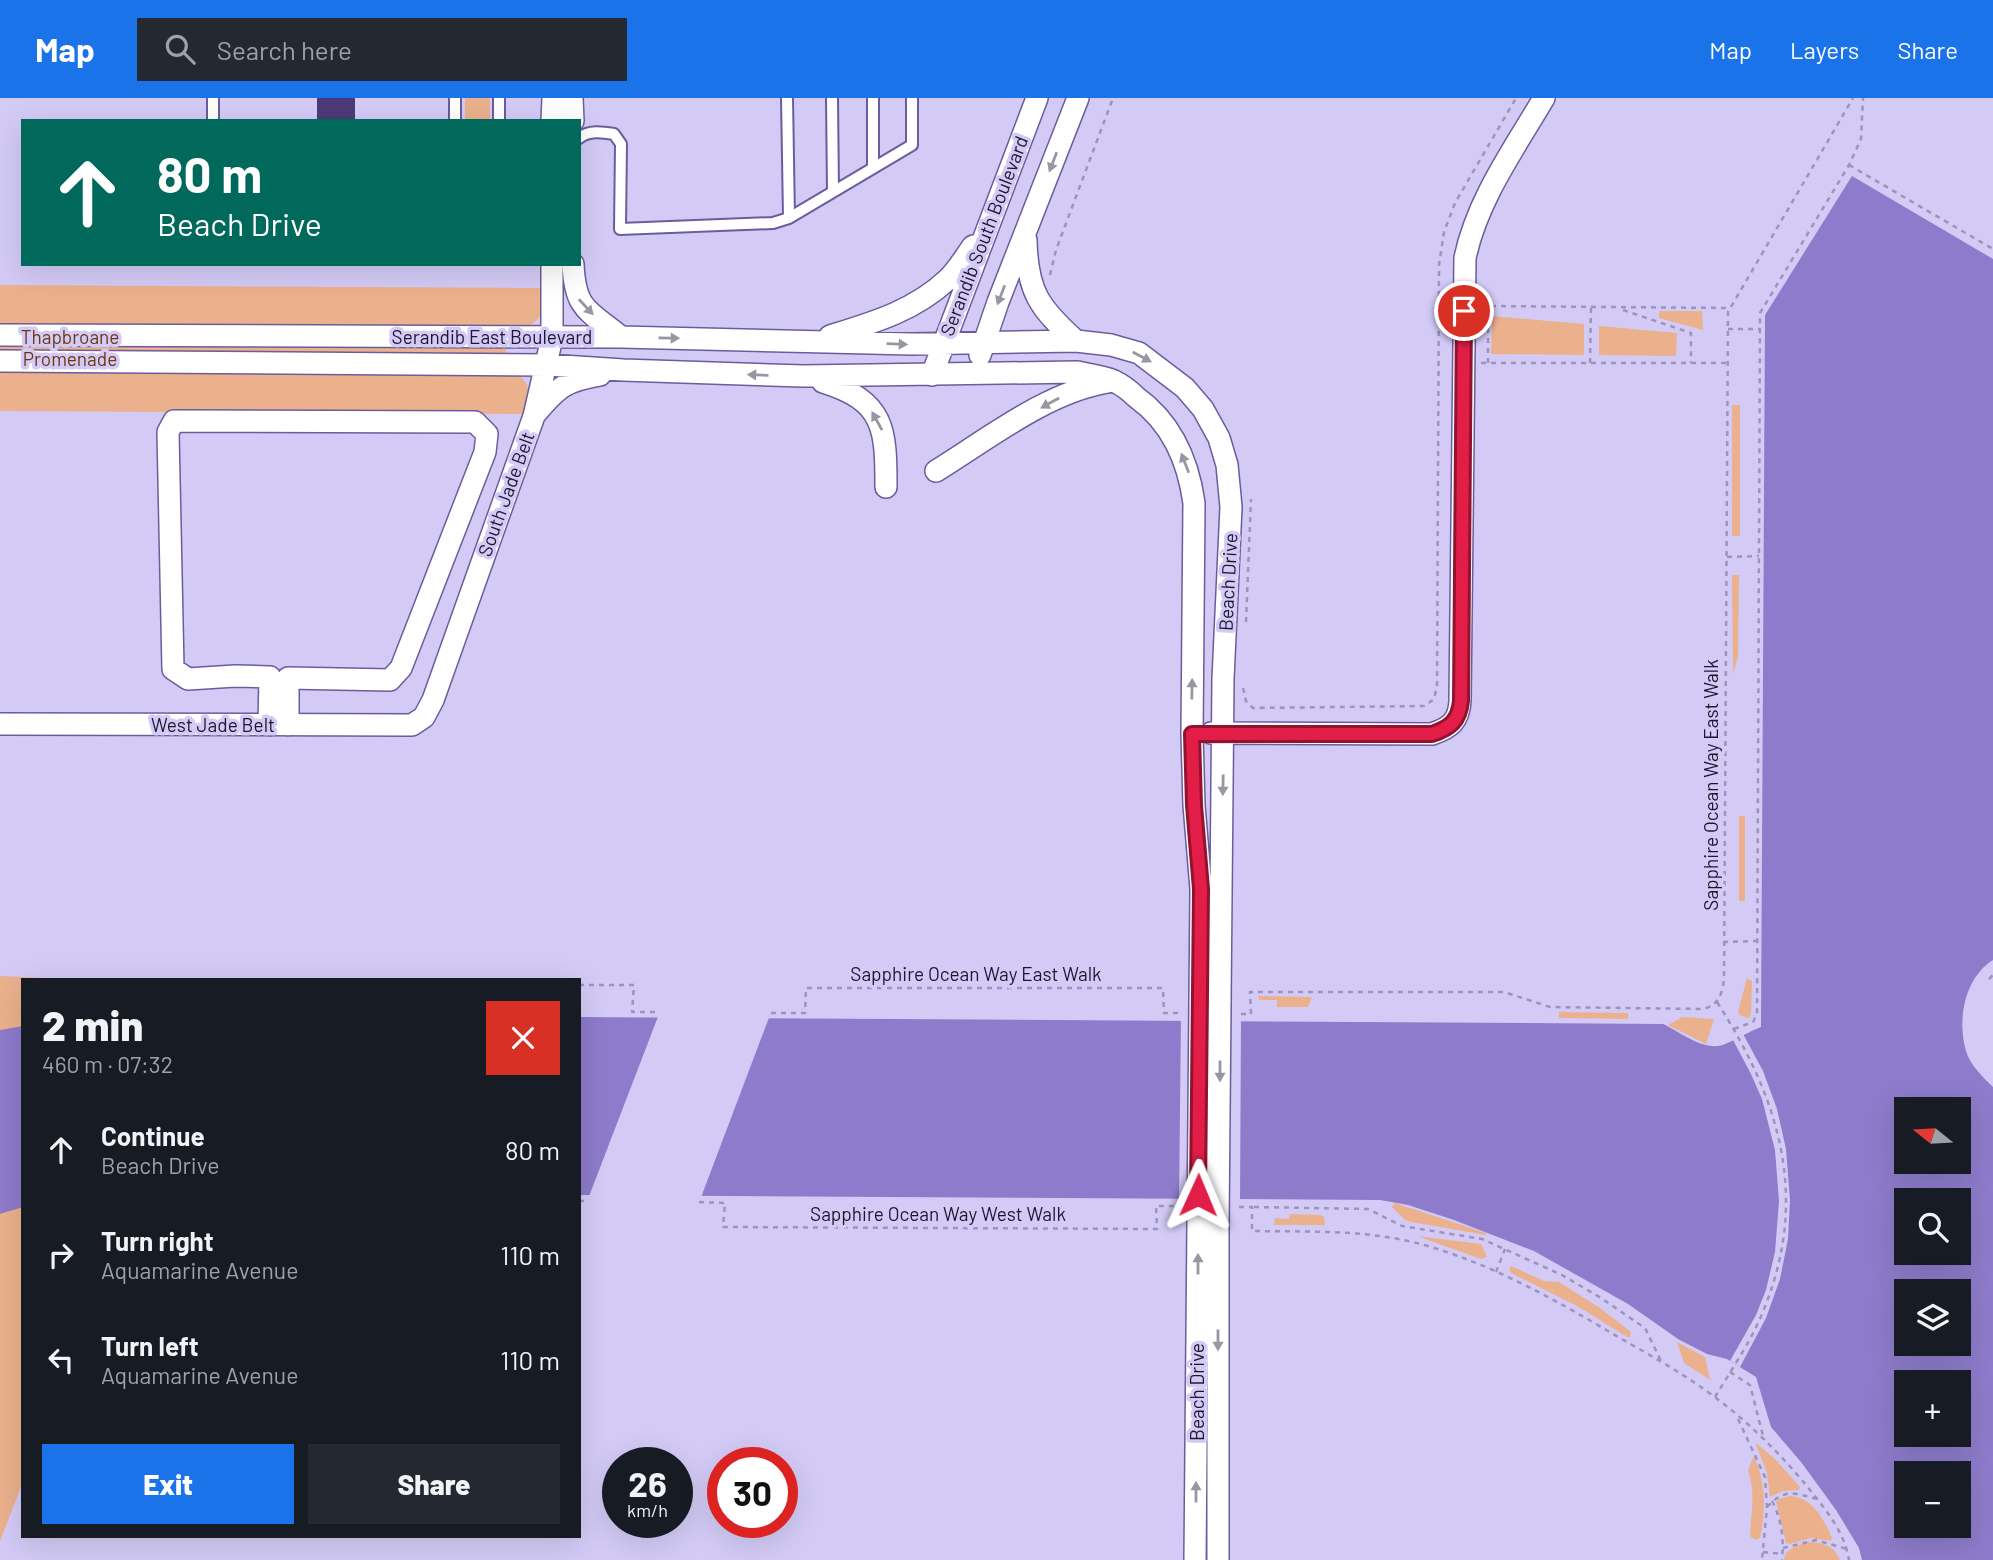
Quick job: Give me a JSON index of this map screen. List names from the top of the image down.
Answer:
{
  "streets": {
    "street": [
      "Serandib South Boulevard",
      "Serandib East Boulevard",
      "South Jade Belt",
      "Beach Drive",
      "West Jade Belt"
    ],
    "path": ["Sapphire Ocean Way East Walk", "Sapphire Ocean Way West Walk"]
  },
  "crossings": [
    ["Serandib South Boulevard", "Serandib East Boulevard"],
    ["Serandib South Boulevard", "Beach Drive"],
    ["Serandib East Boulevard", "South Jade Belt"],
    ["Serandib East Boulevard", "Beach Drive"],
    ["South Jade Belt", "West Jade Belt"]
  ],
  "parks": ["Thapbroane Promenade"],
  "north": "left",
  "page": {
    "header": "Map",
    "search": "Search here",
    "nav": ["Map", "Layers", "Share"],
    "turn": ["80 m", "Beach Drive"],
    "heading": ["2 min", "460 m · 07:32"],
    "map_buttons": ["+", "−"],
    "list": [
      {
        "name": "Continue",
        "note": "Beach Drive",
        "value": "80 m"
      },
      {
        "name": "Turn right",
        "note": "Aquamarine Avenue",
        "value": "110 m"
      },
      {
        "name": "Turn left",
        "note": "Aquamarine Avenue",
        "value": "110 m"
      }
    ],
    "buttons": ["Exit", "Share"],
    "speed": "26 km/h",
    "limit": "30"
  }
}
